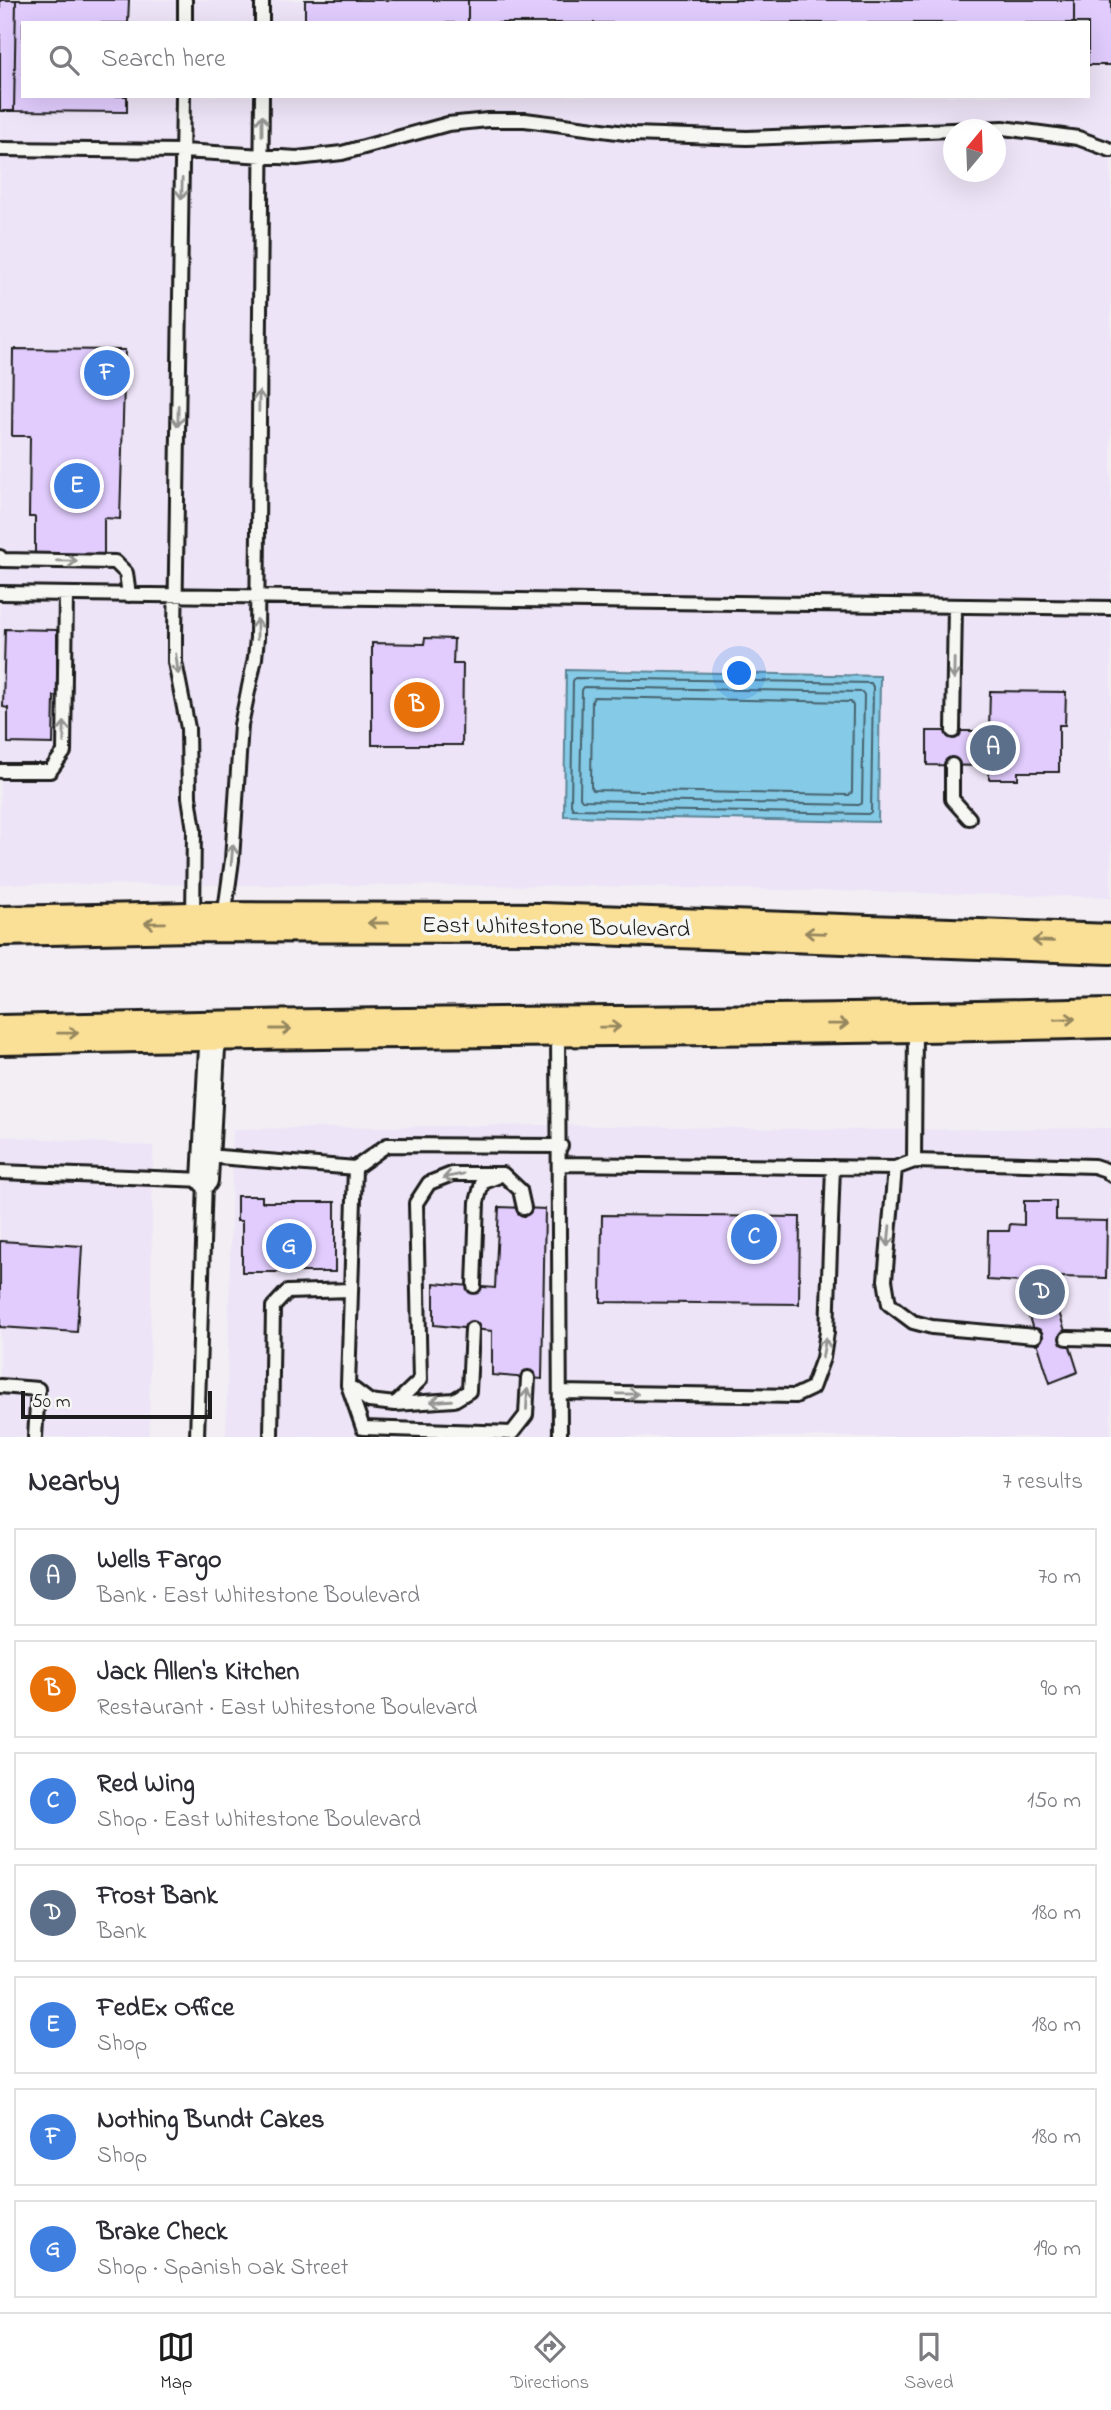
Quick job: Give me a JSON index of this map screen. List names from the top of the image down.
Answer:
{
  "streets": {
    "main road": ["East Whitestone Boulevard"]
  },
  "scale_bar": "50 m",
  "north": "top",
  "page": {
    "search": "Search here",
    "pins": [
      "F",
      "E",
      "B",
      "A",
      "C",
      "G",
      "D"
    ],
    "scale": "50 m",
    "heading": ["Nearby", "7 results"],
    "list": [
      {
        "mark": "A",
        "name": "Wells Fargo",
        "note": "Bank · East Whitestone Boulevard",
        "value": "70 m"
      },
      {
        "mark": "B",
        "name": "Jack Allen's Kitchen",
        "note": "Restaurant · East Whitestone Boulevard",
        "value": "90 m"
      },
      {
        "mark": "C",
        "name": "Red Wing",
        "note": "Shop · East Whitestone Boulevard",
        "value": "150 m"
      },
      {
        "mark": "D",
        "name": "Frost Bank",
        "note": "Bank",
        "value": "180 m"
      },
      {
        "mark": "E",
        "name": "FedEx Office",
        "note": "Shop",
        "value": "180 m"
      },
      {
        "mark": "F",
        "name": "Nothing Bundt Cakes",
        "note": "Shop",
        "value": "180 m"
      },
      {
        "mark": "G",
        "name": "Brake Check",
        "note": "Shop · Spanish Oak Street",
        "value": "190 m"
      }
    ],
    "nav": ["Map", "Directions", "Saved"]
  }
}
